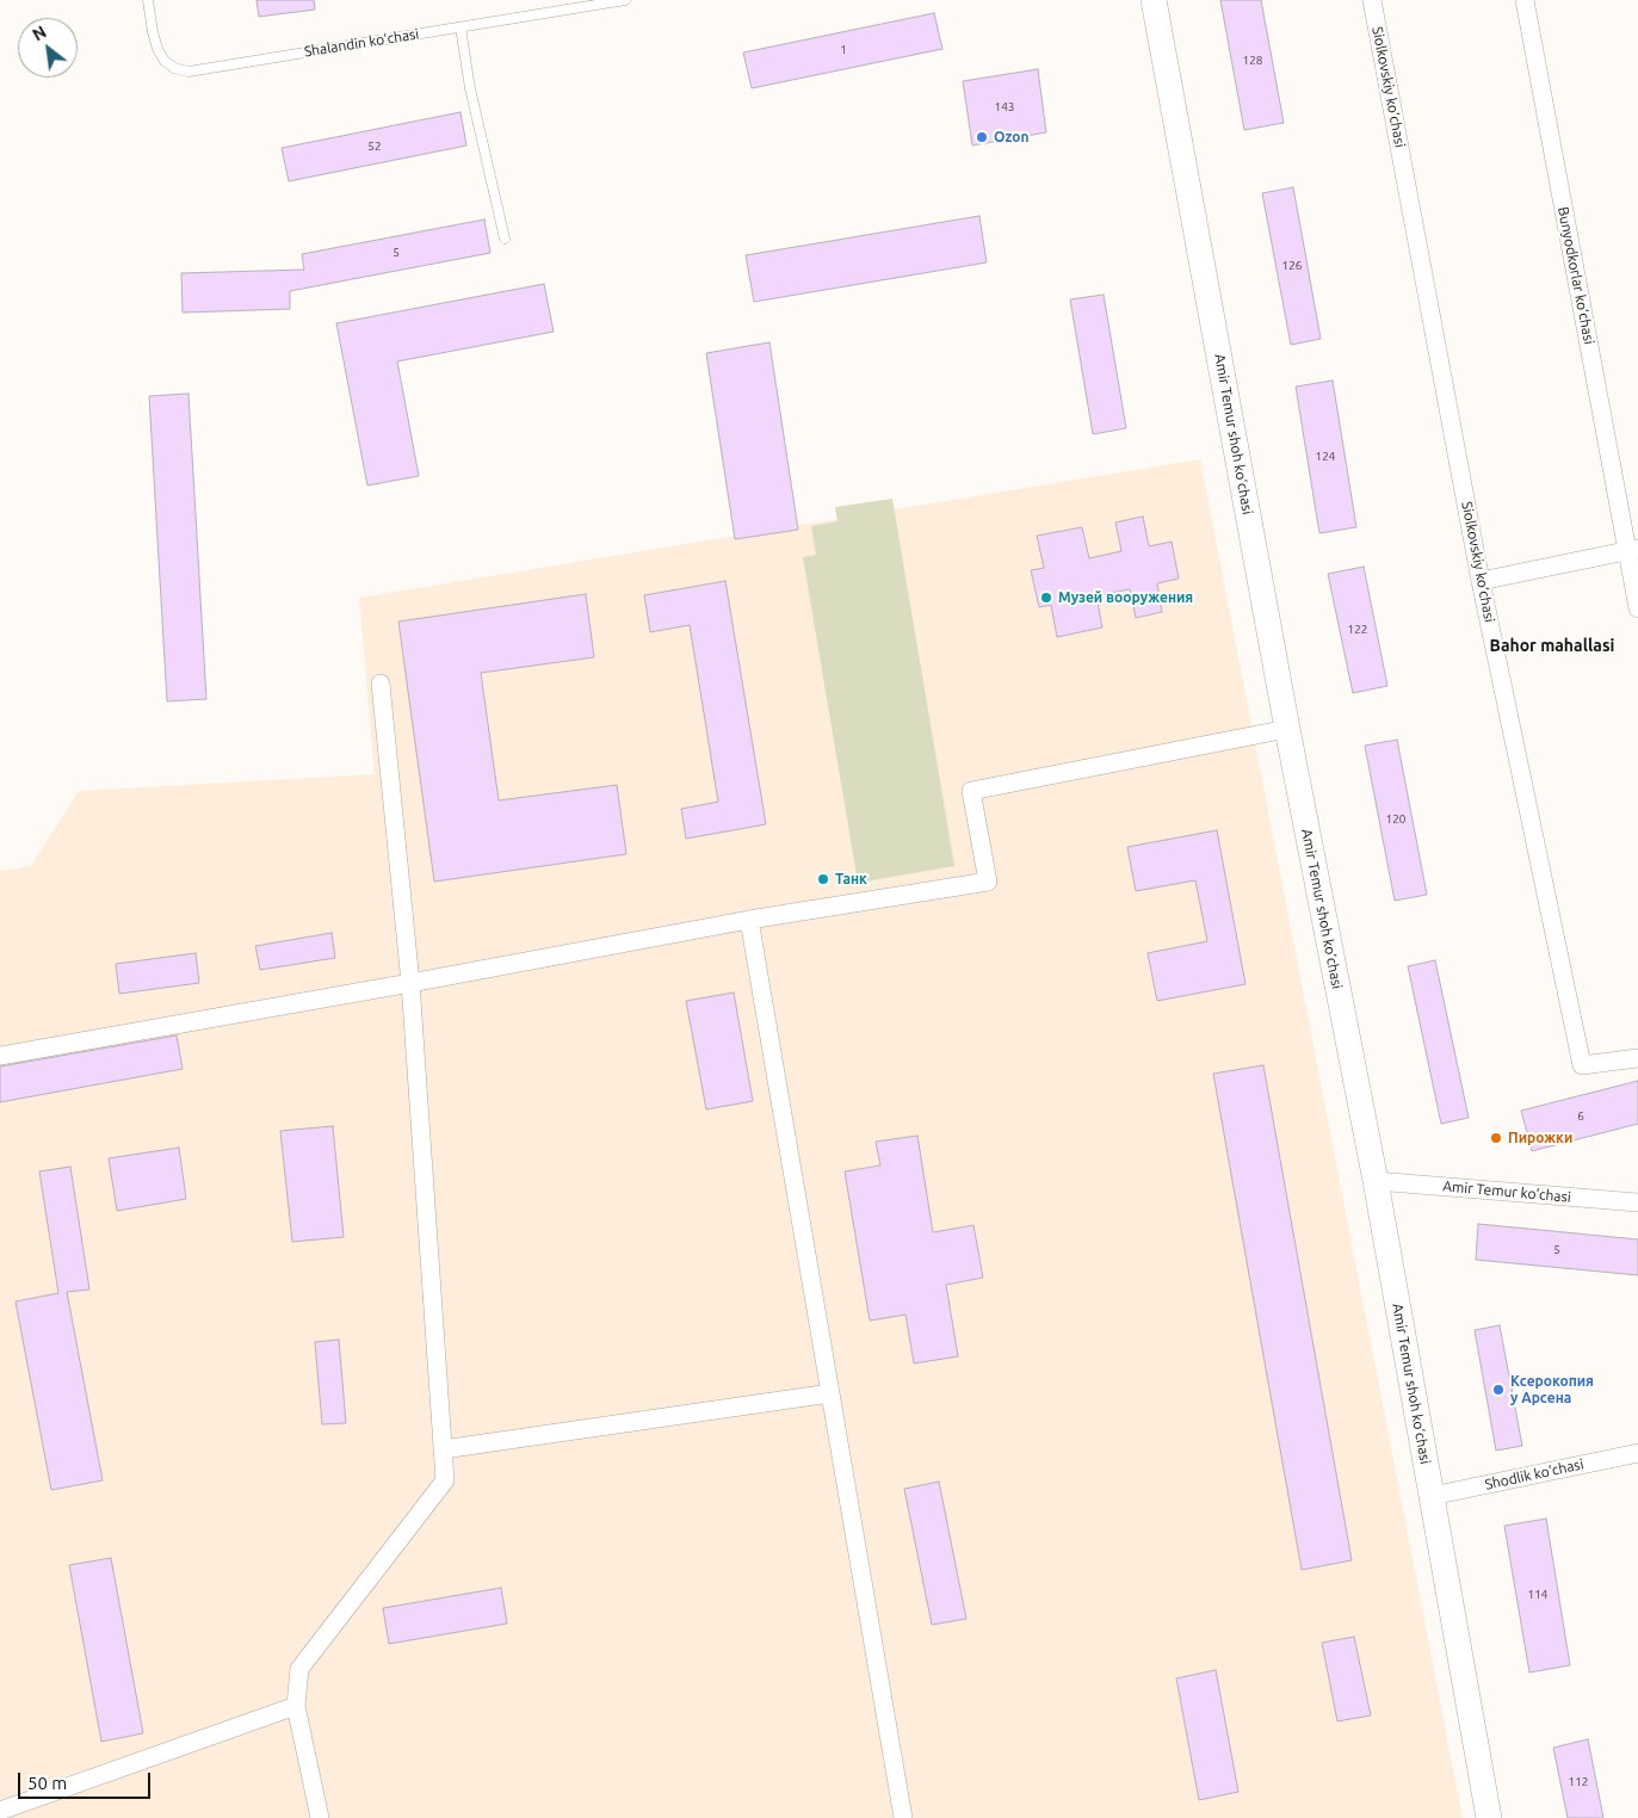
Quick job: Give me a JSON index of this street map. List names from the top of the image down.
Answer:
{
  "streets": {
    "main road": ["Amir Temur shoh ko‘chasi"],
    "street": [
      "Siolkovskiy ko‘chasi",
      "Bunyodkorlar ko‘chasi",
      "Amir Temur ko‘chasi",
      "Shodlik ko‘chasi"
    ],
    "lane": ["Shalandin ko‘chasi"]
  },
  "crossings": [
    ["Amir Temur shoh ko‘chasi", "Amir Temur ko‘chasi"],
    ["Amir Temur shoh ko‘chasi", "Shodlik ko‘chasi"]
  ],
  "districts": ["Bahor mahallasi"],
  "places": [
    "Ozon",
    "Музей вооружения",
    "Танк",
    "Пирожки",
    "Ксерокопия у Арсена"
  ],
  "house_numbers": [
    "1",
    "128",
    "143",
    "52",
    "5",
    "126",
    "124",
    "122",
    "120",
    "6",
    "5",
    "114",
    "112"
  ],
  "scale_bar": "50 m",
  "north": "top left"
}
